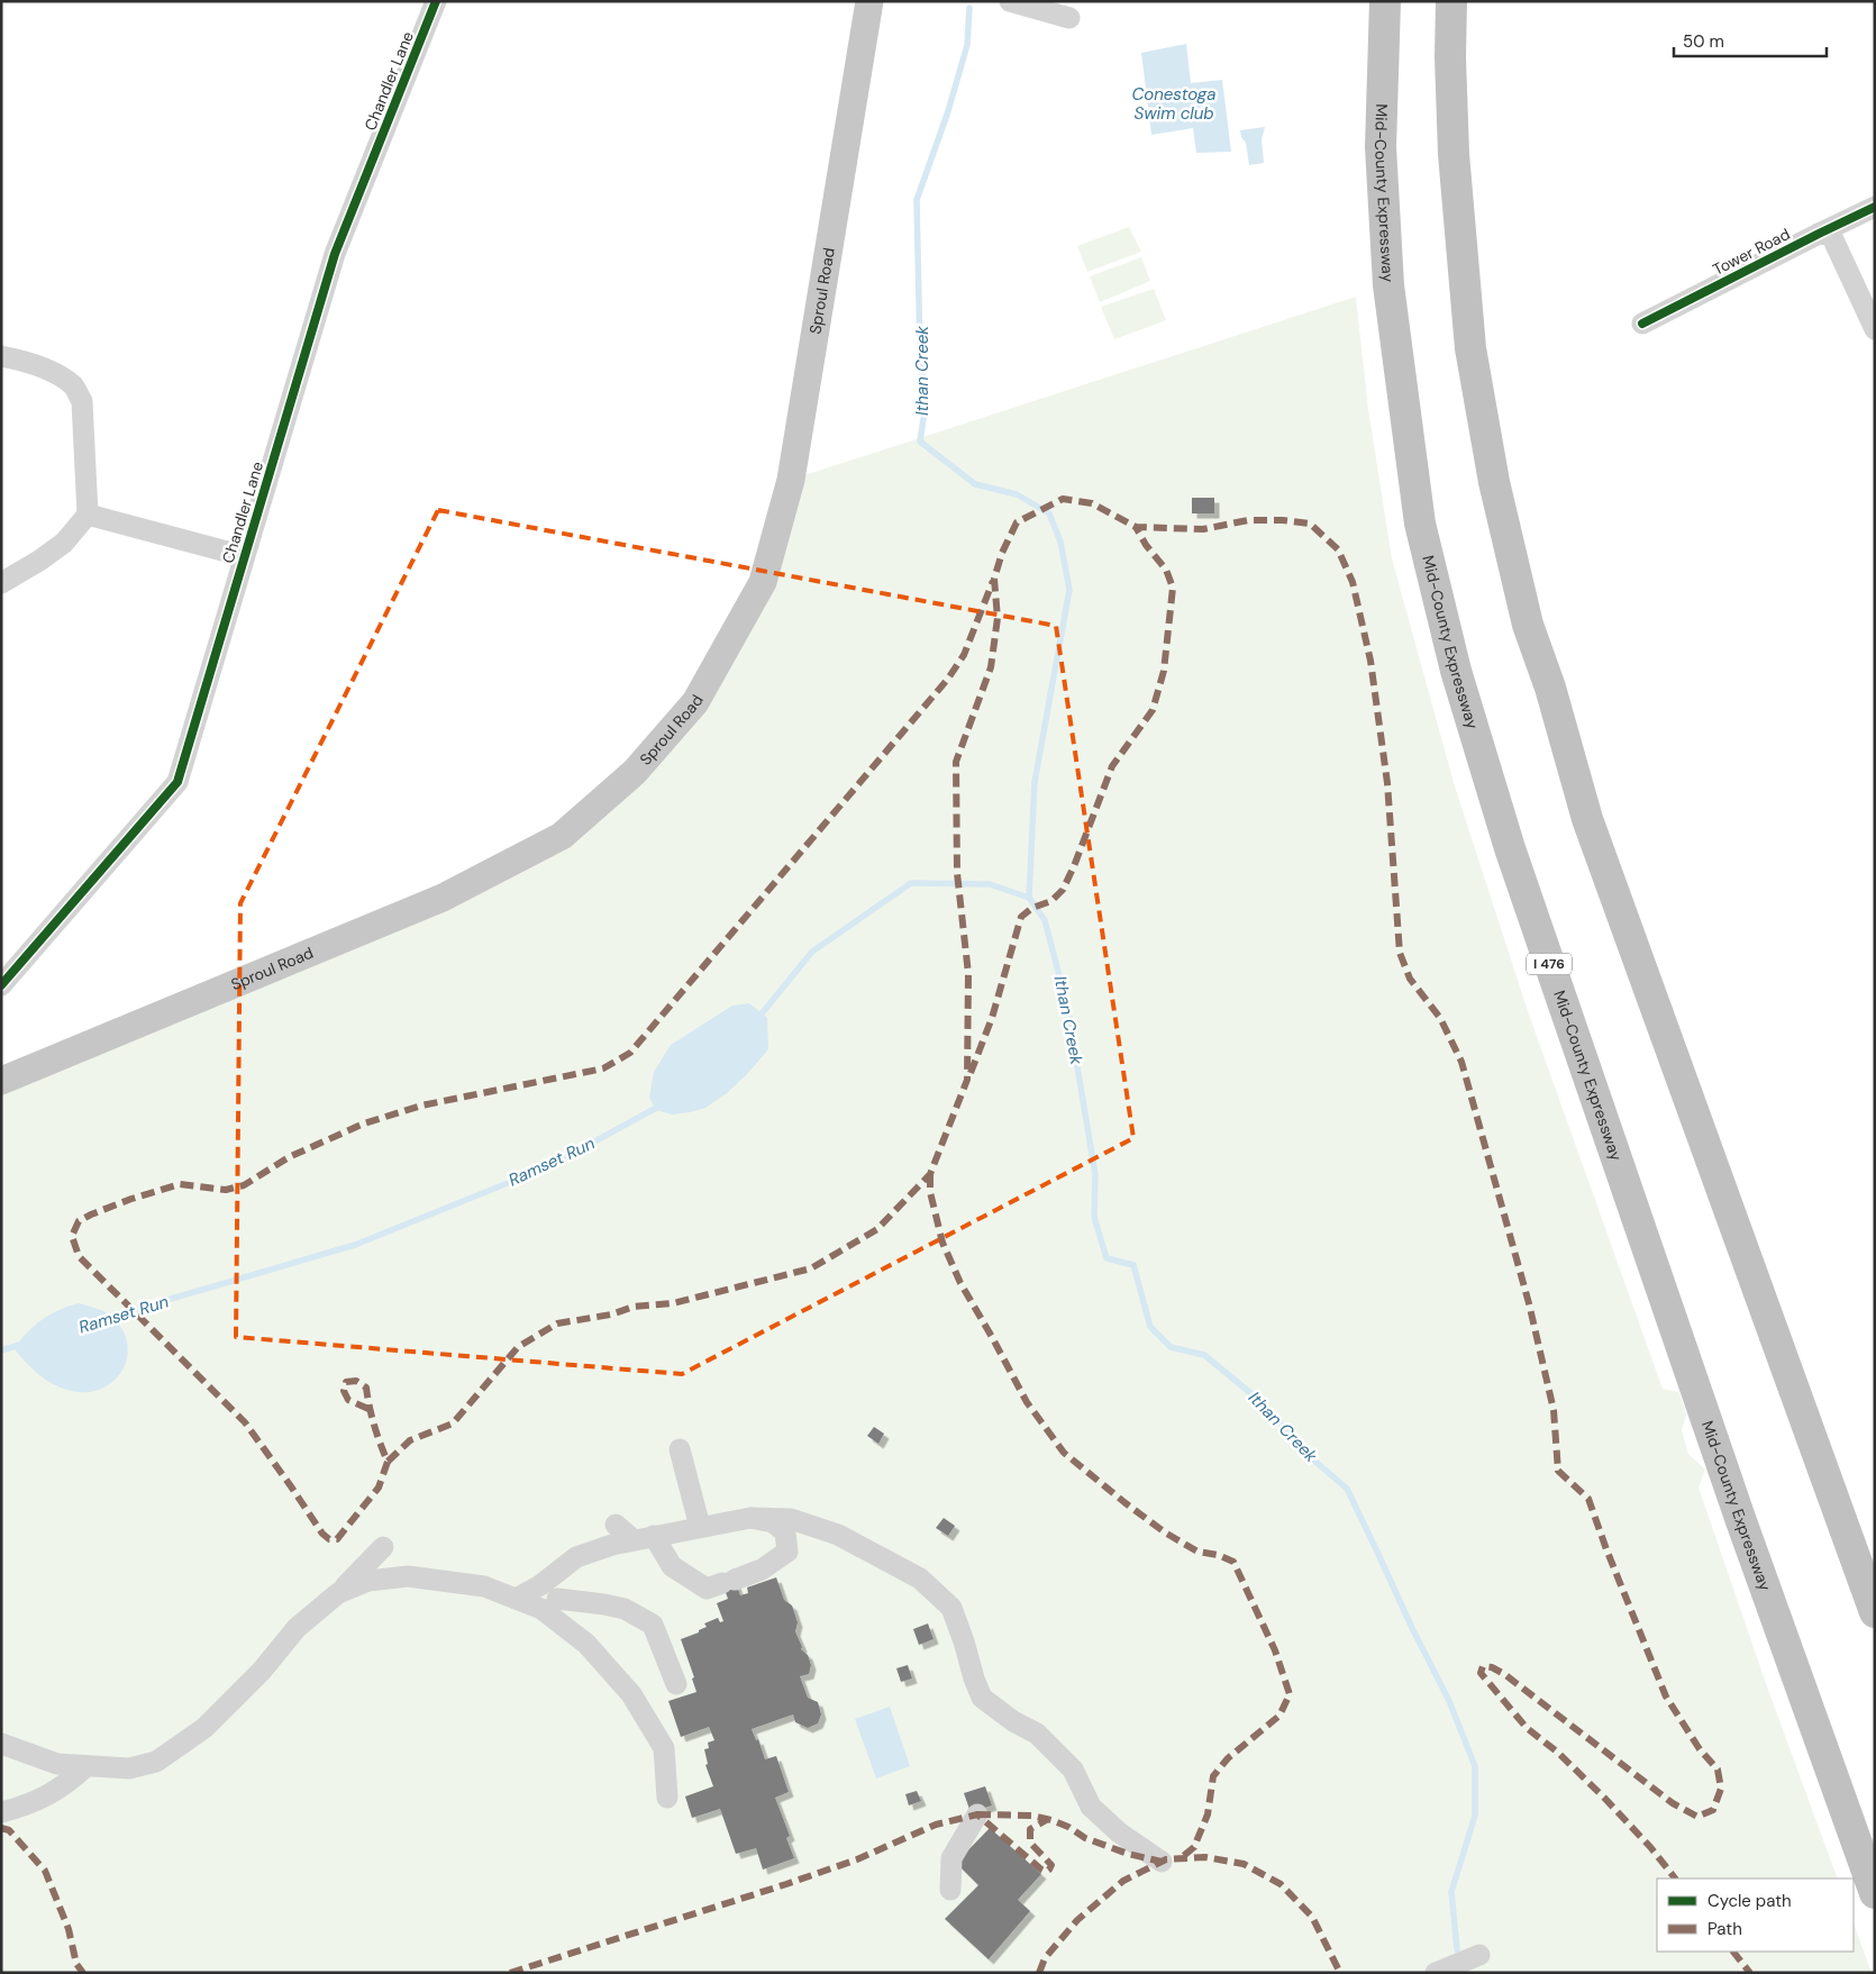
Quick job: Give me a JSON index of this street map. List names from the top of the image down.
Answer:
{
  "streets": {
    "highway": ["Mid-County Expressway", "I 476"],
    "main road": ["Sproul Road"],
    "street": ["Chandler Lane", "Tower Road"]
  },
  "water": ["Conestoga Swim club", "Ithan Creek", "Ramset Run"],
  "legend": ["Cycle path", "Path"],
  "scale_bar": "50 m"
}
